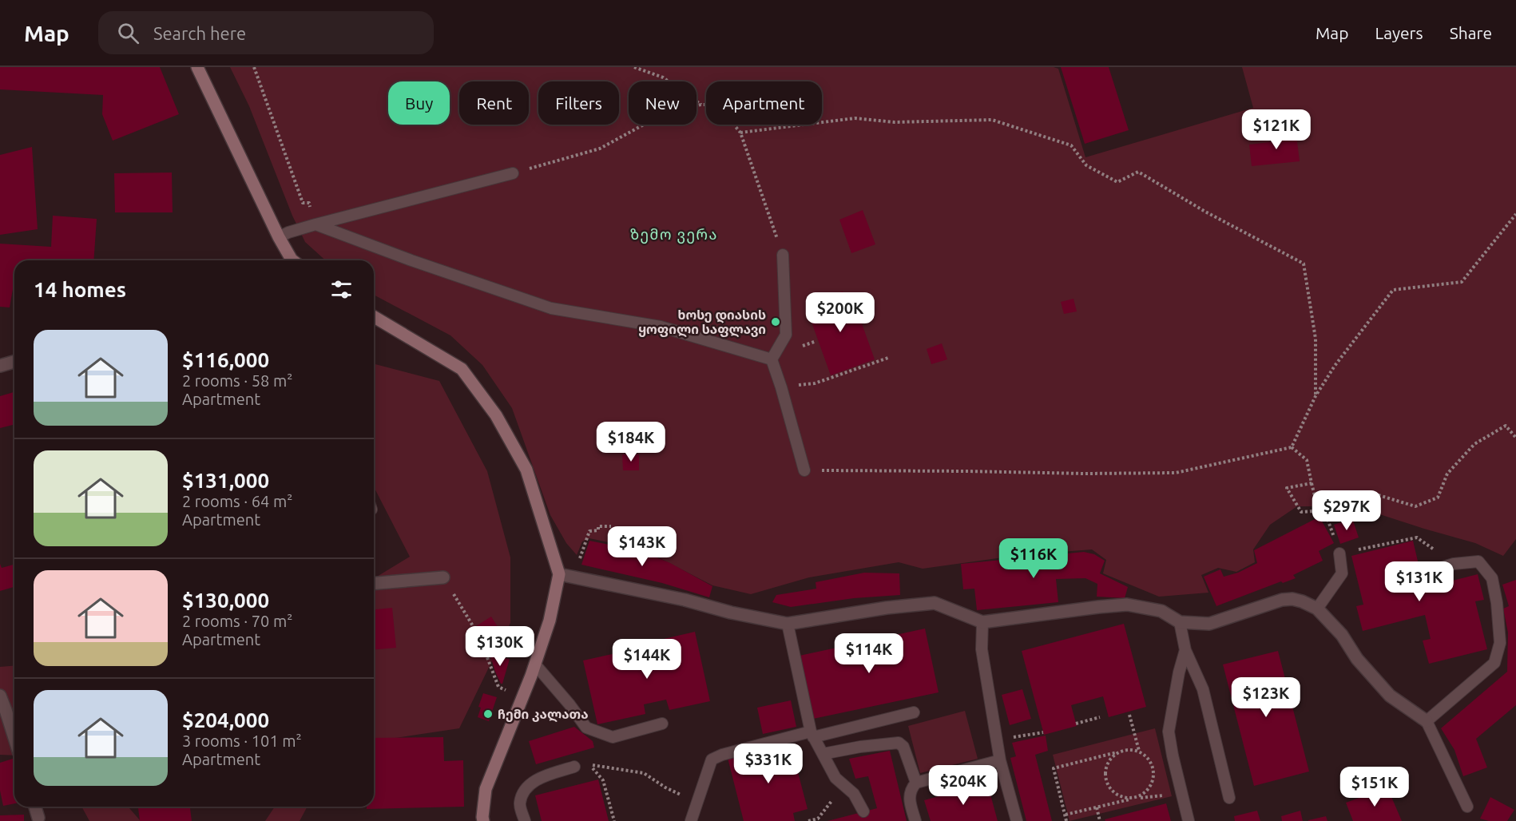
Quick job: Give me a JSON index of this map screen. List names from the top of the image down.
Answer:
{
  "districts": ["ზემო ვერა"],
  "places": ["ხოსე დიასის ყოფილი საფლავი", "ჩემი კალათა"],
  "page": {
    "header": "Map",
    "search": "Search here",
    "nav": ["Map", "Layers", "Share"],
    "chip": [
      "Buy",
      "Rent",
      "Filters",
      "New",
      "Apartment"
    ],
    "price": [
      "$121K",
      "$200K",
      "$184K",
      "$297K",
      "$143K",
      "$116K",
      "$131K",
      "$130K",
      "$114K",
      "$144K",
      "$123K",
      "$331K",
      "$204K",
      "$151K"
    ],
    "heading": "14 homes",
    "list": [
      {
        "name": "$116,000",
        "note": "2 rooms · 58 m² · Apartment"
      },
      {
        "name": "$131,000",
        "note": "2 rooms · 64 m² · Apartment"
      },
      {
        "name": "$130,000",
        "note": "2 rooms · 70 m² · Apartment"
      },
      {
        "name": "$204,000",
        "note": "3 rooms · 101 m² · Apartment"
      }
    ]
  }
}
